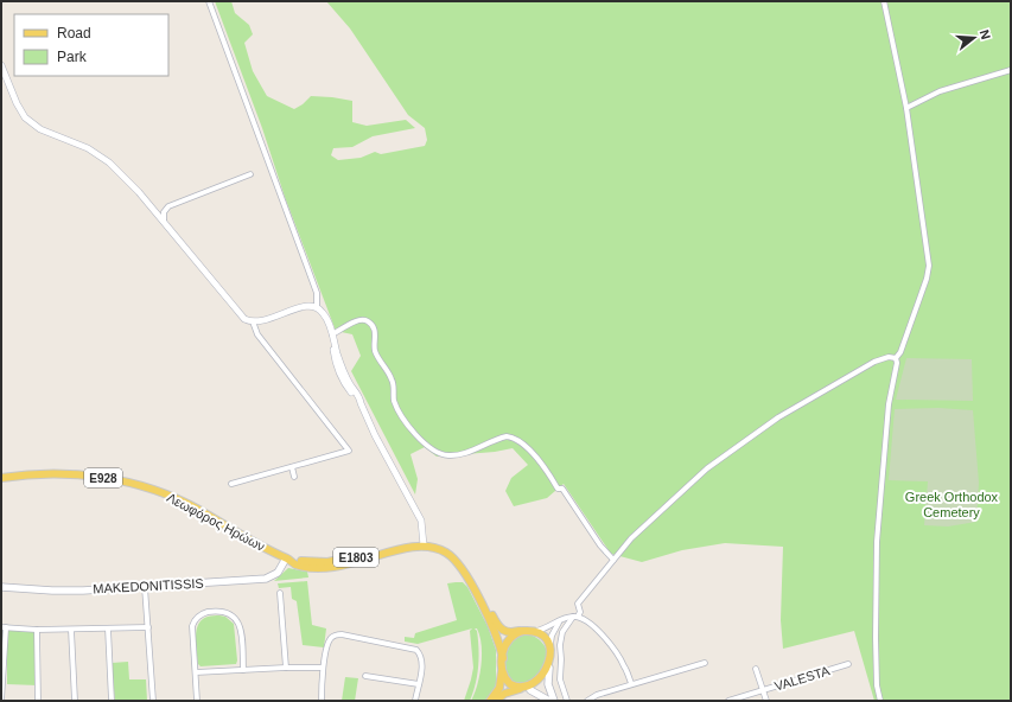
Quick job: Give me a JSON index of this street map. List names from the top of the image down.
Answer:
{
  "streets": {
    "main road": [
      "E928",
      "Λεωφόρος Ηρώων",
      "E1803",
      "MAKEDONITISSIS"
    ],
    "street": ["VALESTA"]
  },
  "crossings": [
    ["Λεωφόρος Ηρώων", "MAKEDONITISSIS"]
  ],
  "parks": ["Greek Orthodox Cemetery"],
  "legend": ["Road", "Park"],
  "north": "right"
}
